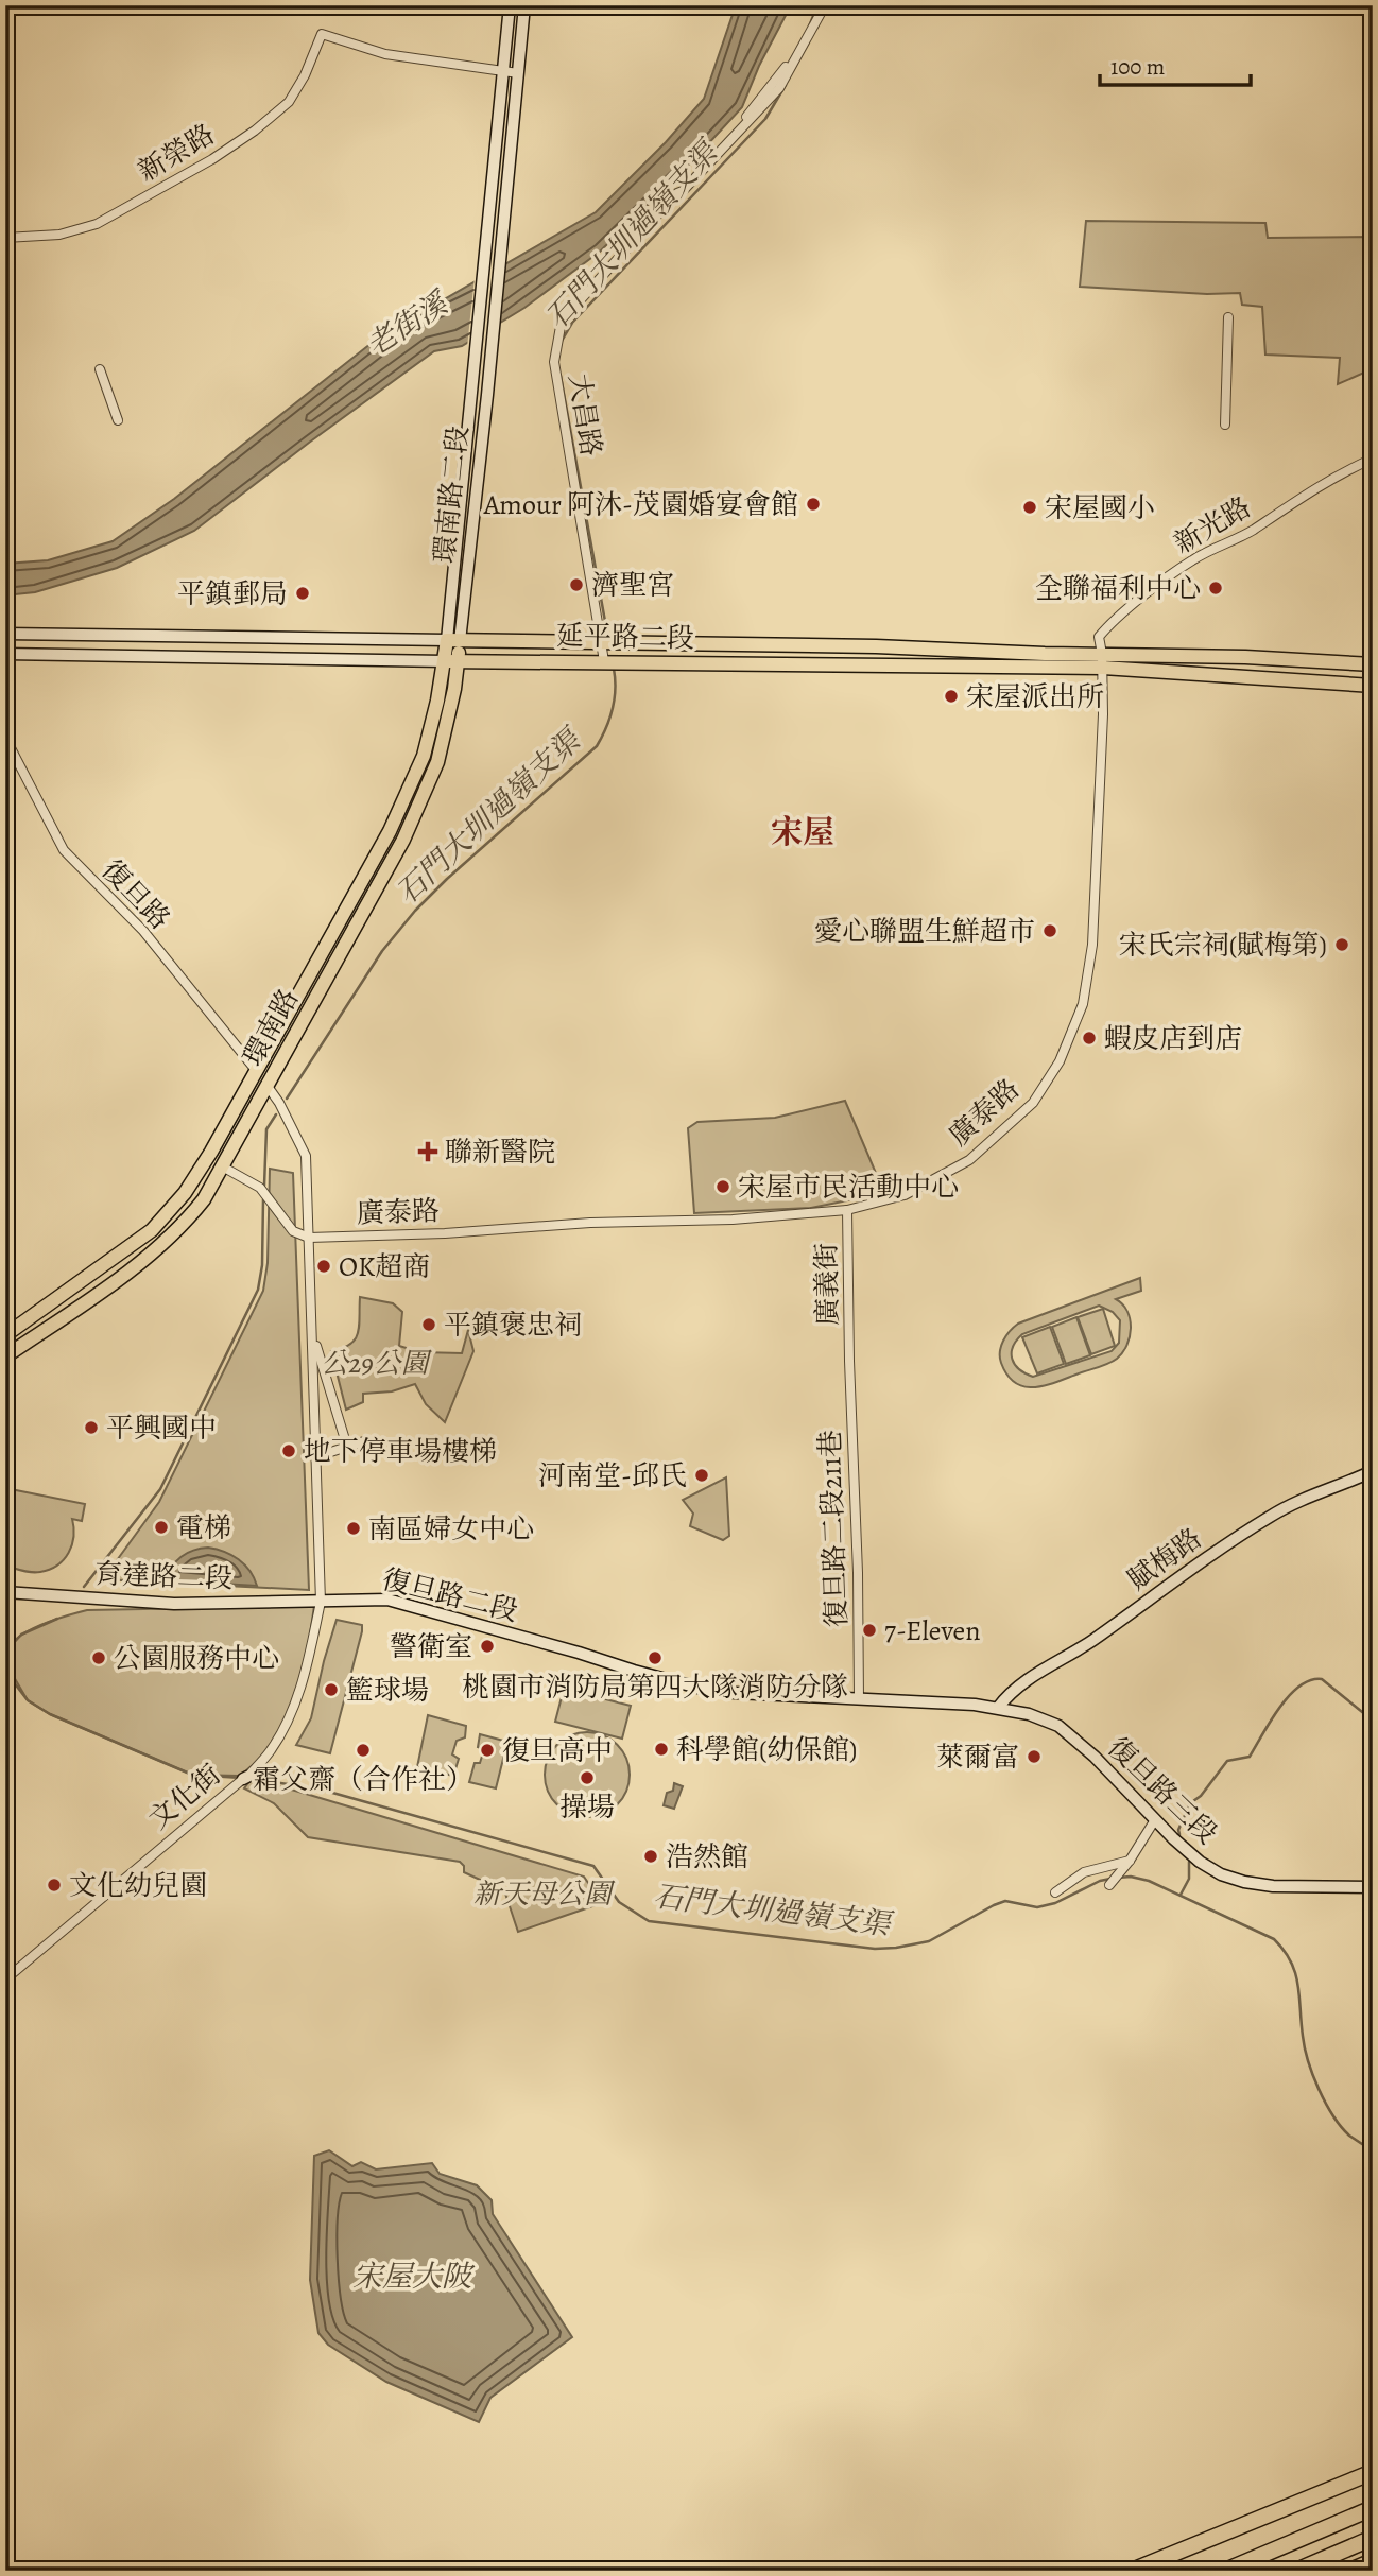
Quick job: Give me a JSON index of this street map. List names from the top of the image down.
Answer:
{
  "streets": {
    "main road": [
      "環南路二段",
      "延平路二段",
      "環南路",
      "賦梅路",
      "育達路二段",
      "復旦路二段",
      "復旦路三段"
    ],
    "street": [
      "新榮路",
      "大昌路",
      "新光路",
      "復旦路",
      "廣泰路",
      "廣義街",
      "復旦路二段211巷",
      "文化街"
    ]
  },
  "crossings": [
    ["新榮路", "環南路二段"],
    ["大昌路", "延平路二段"],
    ["環南路二段", "延平路二段"],
    ["環南路二段", "環南路"],
    ["新光路", "延平路二段"],
    ["新光路", "廣泰路"],
    ["延平路二段", "環南路"],
    ["延平路二段", "廣泰路"],
    ["復旦路", "環南路"],
    ["廣泰路", "廣義街"],
    ["廣義街", "復旦路二段211巷"],
    ["復旦路二段211巷", "復旦路二段"],
    ["賦梅路", "復旦路二段"],
    ["育達路二段", "復旦路二段"],
    ["育達路二段", "文化街"],
    ["復旦路二段", "復旦路三段"],
    ["復旦路二段", "文化街"]
  ],
  "districts": ["宋屋"],
  "water": ["石門大圳過嶺支渠", "老街溪", "宋屋大陂"],
  "parks": ["公29公園", "新天母公園"],
  "places": {
    "other": [
      "Amour 阿沐-茂園婚宴會館",
      "宋屋國小",
      "濟聖宮",
      "全聯福利中心",
      "平鎮郵局",
      "宋屋派出所",
      "愛心聯盟生鮮超市",
      "宋氏宗祠(賦梅第)",
      "蝦皮店到店",
      "宋屋市民活動中心",
      "OK超商",
      "平鎮褒忠祠",
      "平興國中",
      "地下停車場樓梯",
      "河南堂-邱氏",
      "電梯",
      "南區婦女中心",
      "7-Eleven",
      "警衛室",
      "公園服務中心",
      "桃園市消防局第四大隊消防分隊",
      "籃球場",
      "科學館(幼保館)",
      "霜父齋（合作社）",
      "復旦高中",
      "萊爾富",
      "操場",
      "浩然館",
      "文化幼兒園"
    ],
    "health": ["聯新醫院"]
  },
  "scale_bar": "100 m"
}
